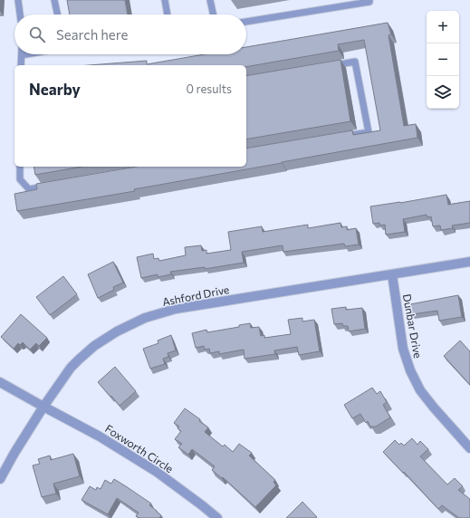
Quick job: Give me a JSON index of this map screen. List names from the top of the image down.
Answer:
{
  "streets": {
    "street": ["Ashford Drive", "Dunbar Drive", "Foxworth Circle"]
  },
  "crossings": [
    ["Ashford Drive", "Dunbar Drive"],
    ["Ashford Drive", "Foxworth Circle"]
  ],
  "page": {
    "map_buttons": ["+", "−"],
    "search": "Search here",
    "heading": ["Nearby", "0 results"]
  }
}
